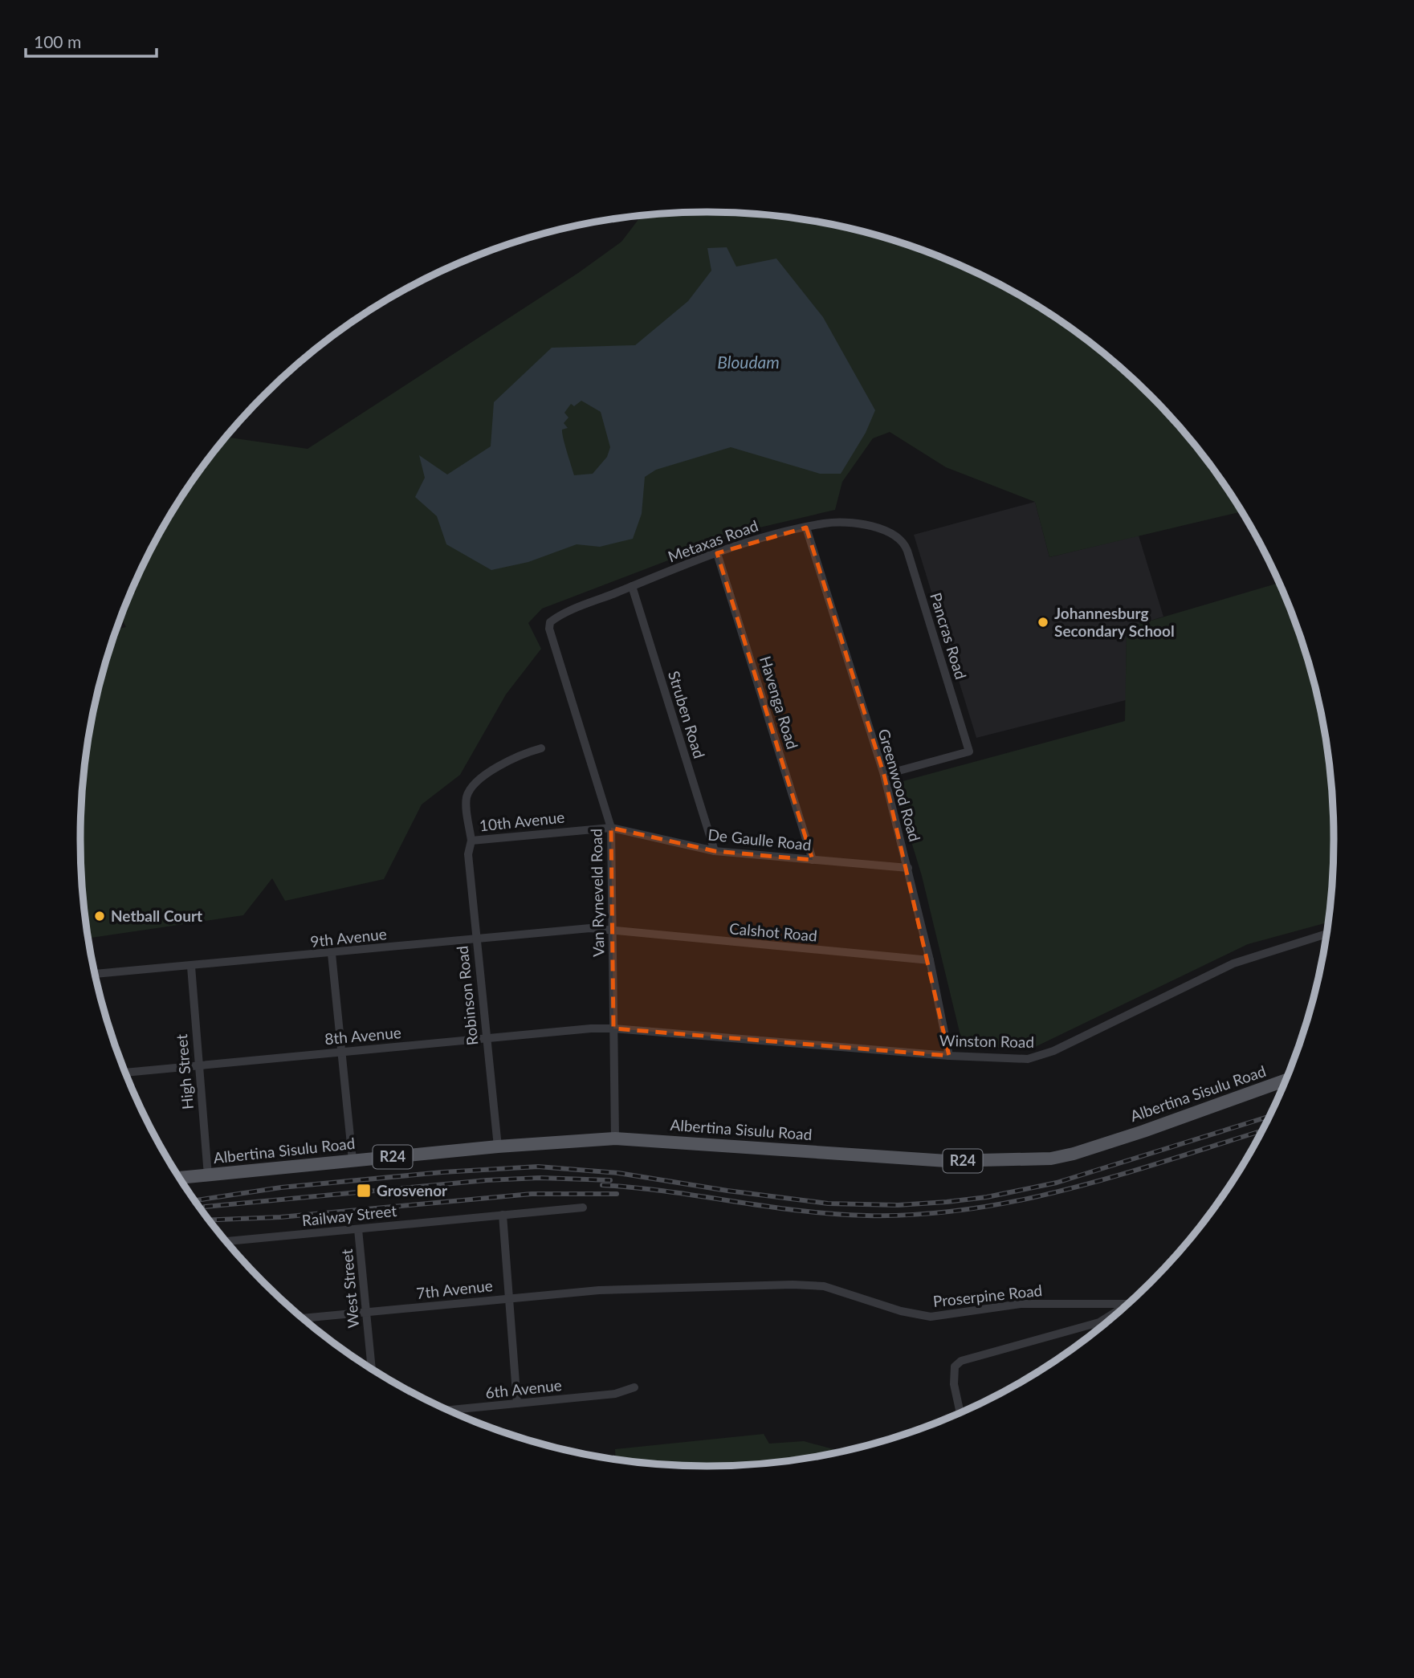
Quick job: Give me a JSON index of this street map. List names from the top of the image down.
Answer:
{
  "streets": {
    "main road": ["Albertina Sisulu Road", "R24"],
    "street": [
      "Metaxas Road",
      "Pancras Road",
      "Havenga Road",
      "Struben Road",
      "Greenwood Road",
      "10th Avenue",
      "De Gaulle Road",
      "Van Ryneveld Road",
      "Calshot Road",
      "9th Avenue",
      "Robinson Road",
      "8th Avenue",
      "Winston Road",
      "High Street",
      "Railway Street",
      "West Street",
      "7th Avenue",
      "Proserpine Road",
      "6th Avenue"
    ]
  },
  "crossings": [
    ["Metaxas Road", "Pancras Road"],
    ["Metaxas Road", "Havenga Road"],
    ["Metaxas Road", "Struben Road"],
    ["Metaxas Road", "Greenwood Road"],
    ["Metaxas Road", "Van Ryneveld Road"],
    ["Pancras Road", "Greenwood Road"],
    ["Havenga Road", "De Gaulle Road"],
    ["Struben Road", "De Gaulle Road"],
    ["Greenwood Road", "De Gaulle Road"],
    ["Greenwood Road", "Calshot Road"],
    ["Greenwood Road", "Winston Road"],
    ["10th Avenue", "De Gaulle Road"],
    ["10th Avenue", "Van Ryneveld Road"],
    ["10th Avenue", "Robinson Road"],
    ["De Gaulle Road", "Van Ryneveld Road"],
    ["Van Ryneveld Road", "Calshot Road"],
    ["Van Ryneveld Road", "9th Avenue"],
    ["Van Ryneveld Road", "8th Avenue"],
    ["Van Ryneveld Road", "Winston Road"],
    ["Van Ryneveld Road", "Albertina Sisulu Road"],
    ["Calshot Road", "9th Avenue"],
    ["9th Avenue", "Robinson Road"],
    ["9th Avenue", "High Street"],
    ["Robinson Road", "8th Avenue"],
    ["Robinson Road", "Albertina Sisulu Road"],
    ["8th Avenue", "Winston Road"],
    ["8th Avenue", "High Street"],
    ["High Street", "Albertina Sisulu Road"],
    ["Railway Street", "West Street"],
    ["West Street", "7th Avenue"],
    ["7th Avenue", "Proserpine Road"]
  ],
  "water": ["Bloudam"],
  "places": {
    "other": ["Johannesburg Secondary School", "Netball Court"],
    "transit": ["Grosvenor"]
  },
  "scale_bar": "100 m"
}
